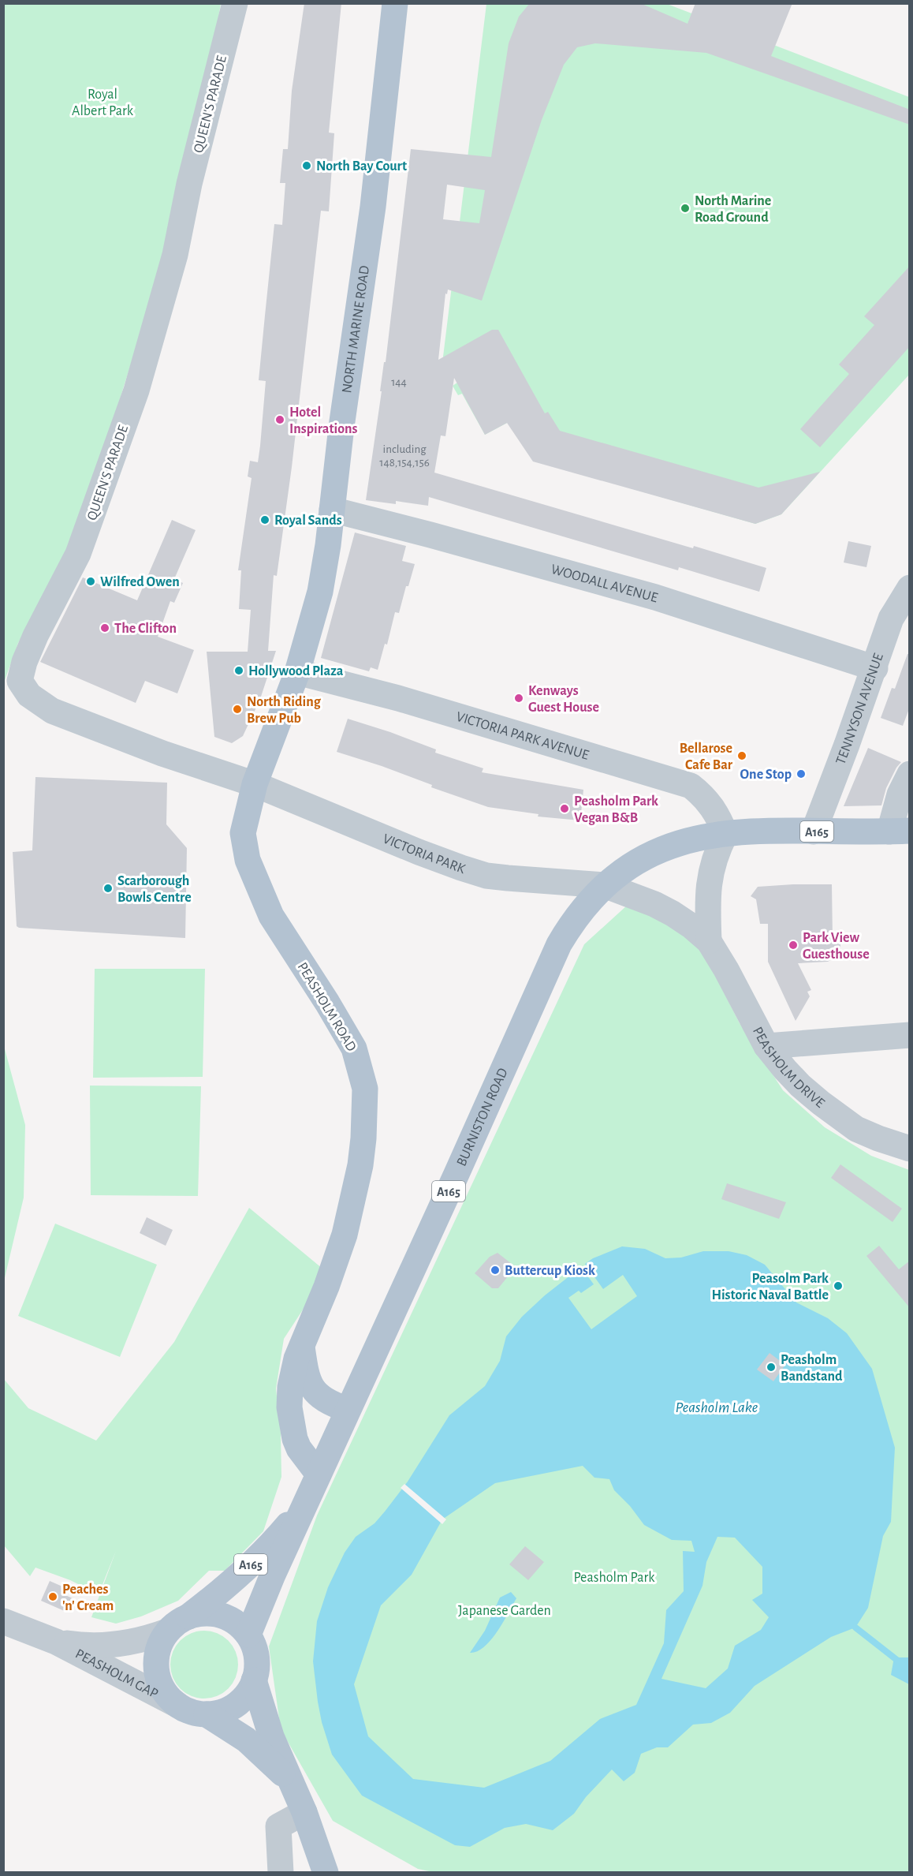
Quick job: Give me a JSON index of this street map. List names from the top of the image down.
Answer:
{
  "streets": {
    "main road": [
      "NORTH MARINE ROAD",
      "A165",
      "PEASHOLM ROAD",
      "BURNISTON ROAD"
    ],
    "street": [
      "QUEEN'S PARADE",
      "WOODALL AVENUE",
      "TENNYSON AVENUE",
      "VICTORIA PARK AVENUE",
      "VICTORIA PARK",
      "PEASHOLM DRIVE",
      "PEASHOLM GAP"
    ]
  },
  "crossings": [
    ["QUEEN'S PARADE", "NORTH MARINE ROAD"],
    ["QUEEN'S PARADE", "VICTORIA PARK"],
    ["QUEEN'S PARADE", "PEASHOLM ROAD"],
    ["NORTH MARINE ROAD", "WOODALL AVENUE"],
    ["NORTH MARINE ROAD", "VICTORIA PARK AVENUE"],
    ["NORTH MARINE ROAD", "VICTORIA PARK"],
    ["NORTH MARINE ROAD", "PEASHOLM ROAD"],
    ["WOODALL AVENUE", "TENNYSON AVENUE"],
    ["TENNYSON AVENUE", "A165"],
    ["VICTORIA PARK AVENUE", "A165"],
    ["VICTORIA PARK AVENUE", "PEASHOLM DRIVE"],
    ["VICTORIA PARK AVENUE", "BURNISTON ROAD"],
    ["A165", "PEASHOLM DRIVE"],
    ["A165", "BURNISTON ROAD"],
    ["A165", "PEASHOLM GAP"],
    ["VICTORIA PARK", "PEASHOLM ROAD"],
    ["VICTORIA PARK", "PEASHOLM DRIVE"],
    ["VICTORIA PARK", "BURNISTON ROAD"],
    ["PEASHOLM ROAD", "BURNISTON ROAD"],
    ["PEASHOLM DRIVE", "BURNISTON ROAD"],
    ["BURNISTON ROAD", "PEASHOLM GAP"]
  ],
  "water": ["Peasholm Lake"],
  "parks": ["Royal Albert Park", "Peasholm Park", "Japanese Garden"],
  "places": [
    "North Bay Court",
    "North Marine Road Ground",
    "Hotel Inspirations",
    "Royal Sands",
    "Wilfred Owen",
    "The Clifton",
    "Hollywood Plaza",
    "Kenways Guest House",
    "North Riding Brew Pub",
    "Bellarose Cafe Bar",
    "One Stop",
    "Peasholm Park Vegan B&B",
    "Scarborough Bowls Centre",
    "Park View Guesthouse",
    "Buttercup Kiosk",
    "Peasolm Park Historic Naval Battle",
    "Peasholm Bandstand",
    "Peaches 'n' Cream"
  ],
  "house_numbers": ["144", "including 148,154,156"]
}
